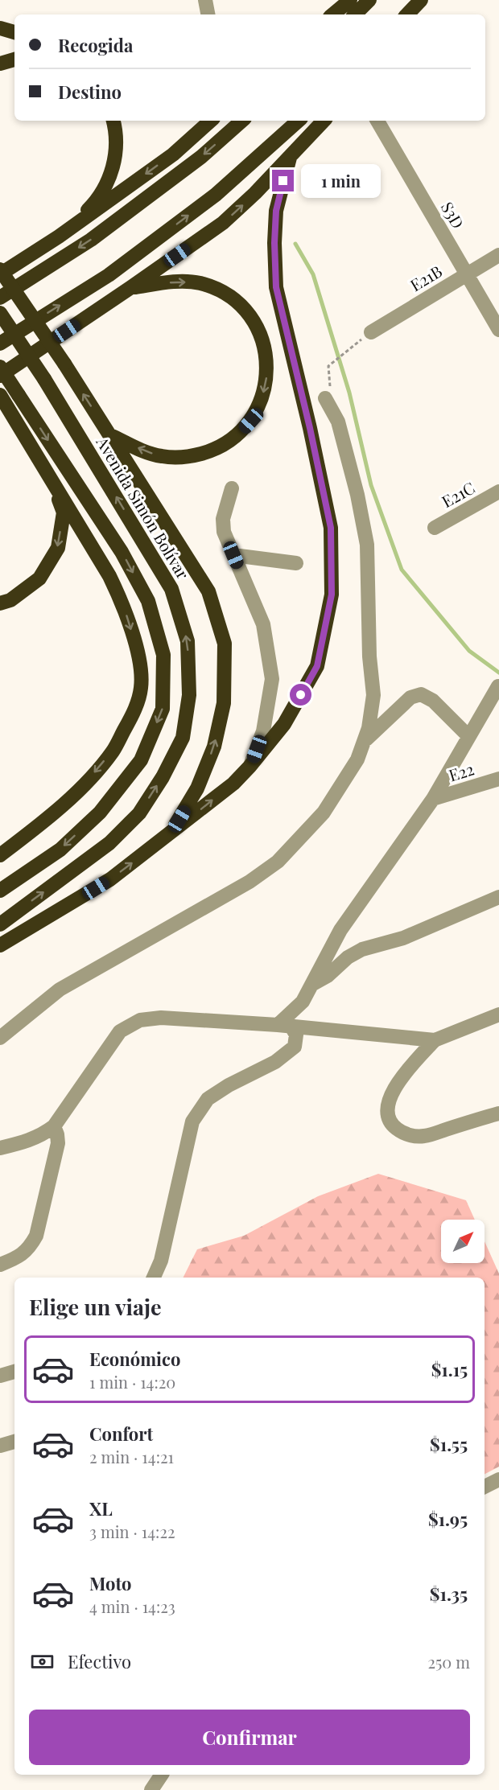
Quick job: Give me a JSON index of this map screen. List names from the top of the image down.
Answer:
{
  "streets": {
    "highway": ["Avenida Simón Bolívar"],
    "street": [
      "S3D",
      "E21B",
      "E21C",
      "E22"
    ]
  },
  "crossings": [
    ["S3D", "E21B"]
  ],
  "north": "top right",
  "page": {
    "banner": ["Recogida", "Destino"],
    "bubble": "1 min",
    "heading": "Elige un viaje",
    "list": [
      {
        "name": "Económico",
        "note": "1 min · 14:20",
        "value": "$1.15"
      },
      {
        "name": "Confort",
        "note": "2 min · 14:21",
        "value": "$1.55"
      },
      {
        "name": "XL",
        "note": "3 min · 14:22",
        "value": "$1.95"
      },
      {
        "name": "Moto",
        "note": "4 min · 14:23",
        "value": "$1.35"
      }
    ],
    "pay": ["Efectivo", "250 m"],
    "buttons": "Confirmar"
  }
}
